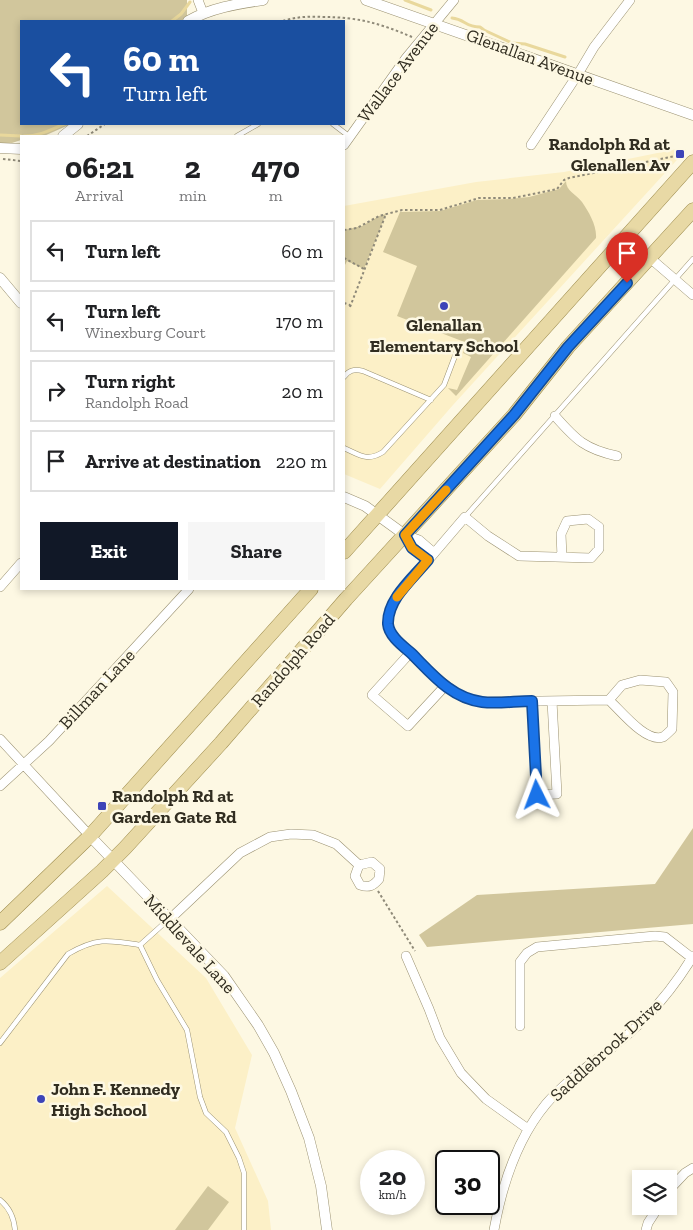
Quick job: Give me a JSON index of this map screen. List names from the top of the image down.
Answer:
{
  "streets": {
    "main road": ["Randolph Road"],
    "street": [
      "Glenallan Avenue",
      "Wallace Avenue",
      "Billman Lane",
      "Middlevale Lane",
      "Saddlebrook Drive"
    ]
  },
  "crossings": [
    ["Glenallan Avenue", "Wallace Avenue"],
    ["Randolph Road", "Middlevale Lane"]
  ],
  "places": {
    "transit": ["Randolph Rd at Glenallen Av", "Randolph Rd at Garden Gate Rd"],
    "other": ["Glenallan Elementary School", "John F. Kennedy High School"]
  },
  "page": {
    "turn": ["60 m", "Turn left"],
    "eta": [
      "06:21",
      "Arrival",
      "2",
      "min",
      "470",
      "m"
    ],
    "list": [
      {
        "name": "Turn left",
        "value": "60 m"
      },
      {
        "name": "Turn left",
        "note": "Winexburg Court",
        "value": "170 m"
      },
      {
        "name": "Turn right",
        "note": "Randolph Road",
        "value": "20 m"
      },
      {
        "name": "Arrive at destination",
        "value": "220 m"
      }
    ],
    "buttons": ["Exit", "Share"],
    "speed": "20 km/h",
    "limit": "30"
  }
}
